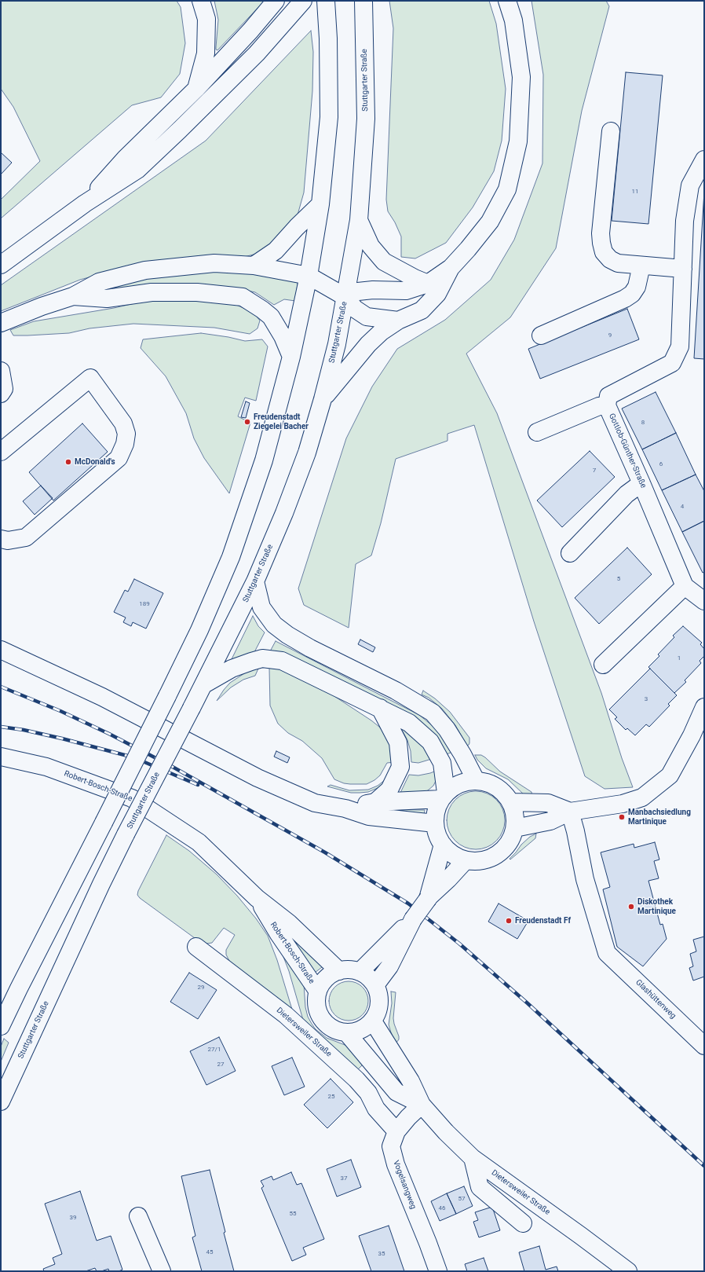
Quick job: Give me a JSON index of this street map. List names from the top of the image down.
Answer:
{
  "streets": {
    "main road": [
      "Stuttgarter Straße",
      "Gottlob-Günther-Straße",
      "Robert-Bosch-Straße",
      "Glashüttenweg",
      "Dietersweiler Straße",
      "Vogelsangweg"
    ]
  },
  "crossings": [
    ["Robert-Bosch-Straße", "Dietersweiler Straße"],
    ["Dietersweiler Straße", "Vogelsangweg"]
  ],
  "places": [
    "Freudenstadt Ziegelei Bacher",
    "McDonald's",
    "Manbachsiedlung Martinique",
    "Diskothek Martinique",
    "Freudenstadt Ff"
  ],
  "house_numbers": [
    "11",
    "9",
    "8",
    "6",
    "7",
    "4",
    "5",
    "189",
    "1",
    "3",
    "29",
    "27/1",
    "27",
    "25",
    "37",
    "57",
    "46",
    "55",
    "39",
    "45",
    "35"
  ]
}
